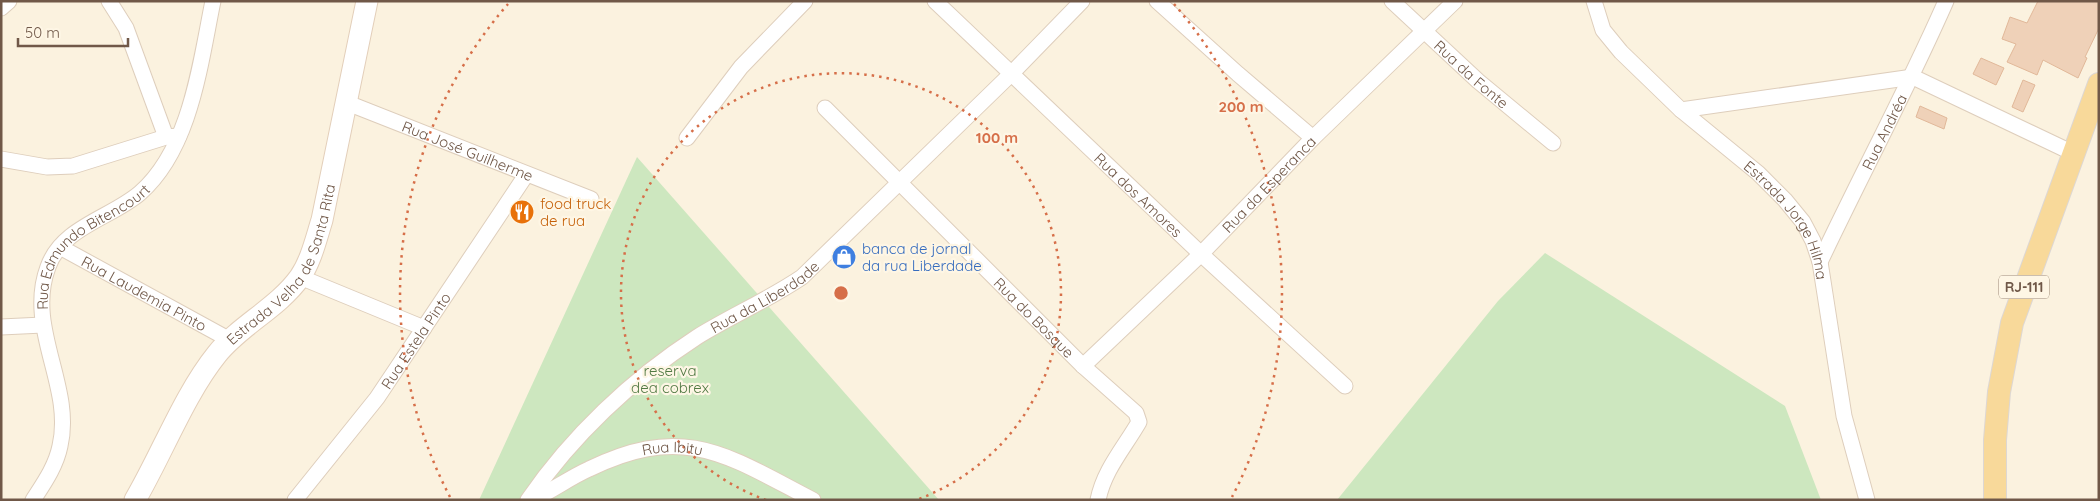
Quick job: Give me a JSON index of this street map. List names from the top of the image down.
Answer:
{
  "streets": {
    "main road": ["RJ-111"],
    "street": [
      "Rua da Fonte",
      "Rua Andréa",
      "Rua José Guilherme",
      "Rua da Esperanca",
      "Rua dos Amores",
      "Estrada Jorge Hilma",
      "Rua Edmundo Bitencourt",
      "Estrada Velha de Santa Rita",
      "Rua Laudemia Pinto",
      "Rua da Liberdade",
      "Rua do Bosque",
      "Rua Estela Pinto",
      "Rua Ibitu"
    ]
  },
  "crossings": [
    ["Rua da Fonte", "Rua da Esperanca"],
    ["Rua Andréa", "Estrada Jorge Hilma"],
    ["Rua José Guilherme", "Estrada Velha de Santa Rita"],
    ["Rua José Guilherme", "Rua Estela Pinto"],
    ["Rua da Esperanca", "Rua dos Amores"],
    ["Rua da Esperanca", "Rua do Bosque"],
    ["Rua dos Amores", "Rua da Liberdade"],
    ["Rua Edmundo Bitencourt", "Rua Laudemia Pinto"],
    ["Estrada Velha de Santa Rita", "Rua Laudemia Pinto"],
    ["Rua da Liberdade", "Rua do Bosque"]
  ],
  "parks": ["reserva dea cobrex"],
  "places": {
    "restaurant": ["food truck de rua"],
    "shop": ["banca de jornal da rua Liberdade"]
  },
  "scale_bar": "50 m",
  "rings": ["200 m", "100 m"]
}
